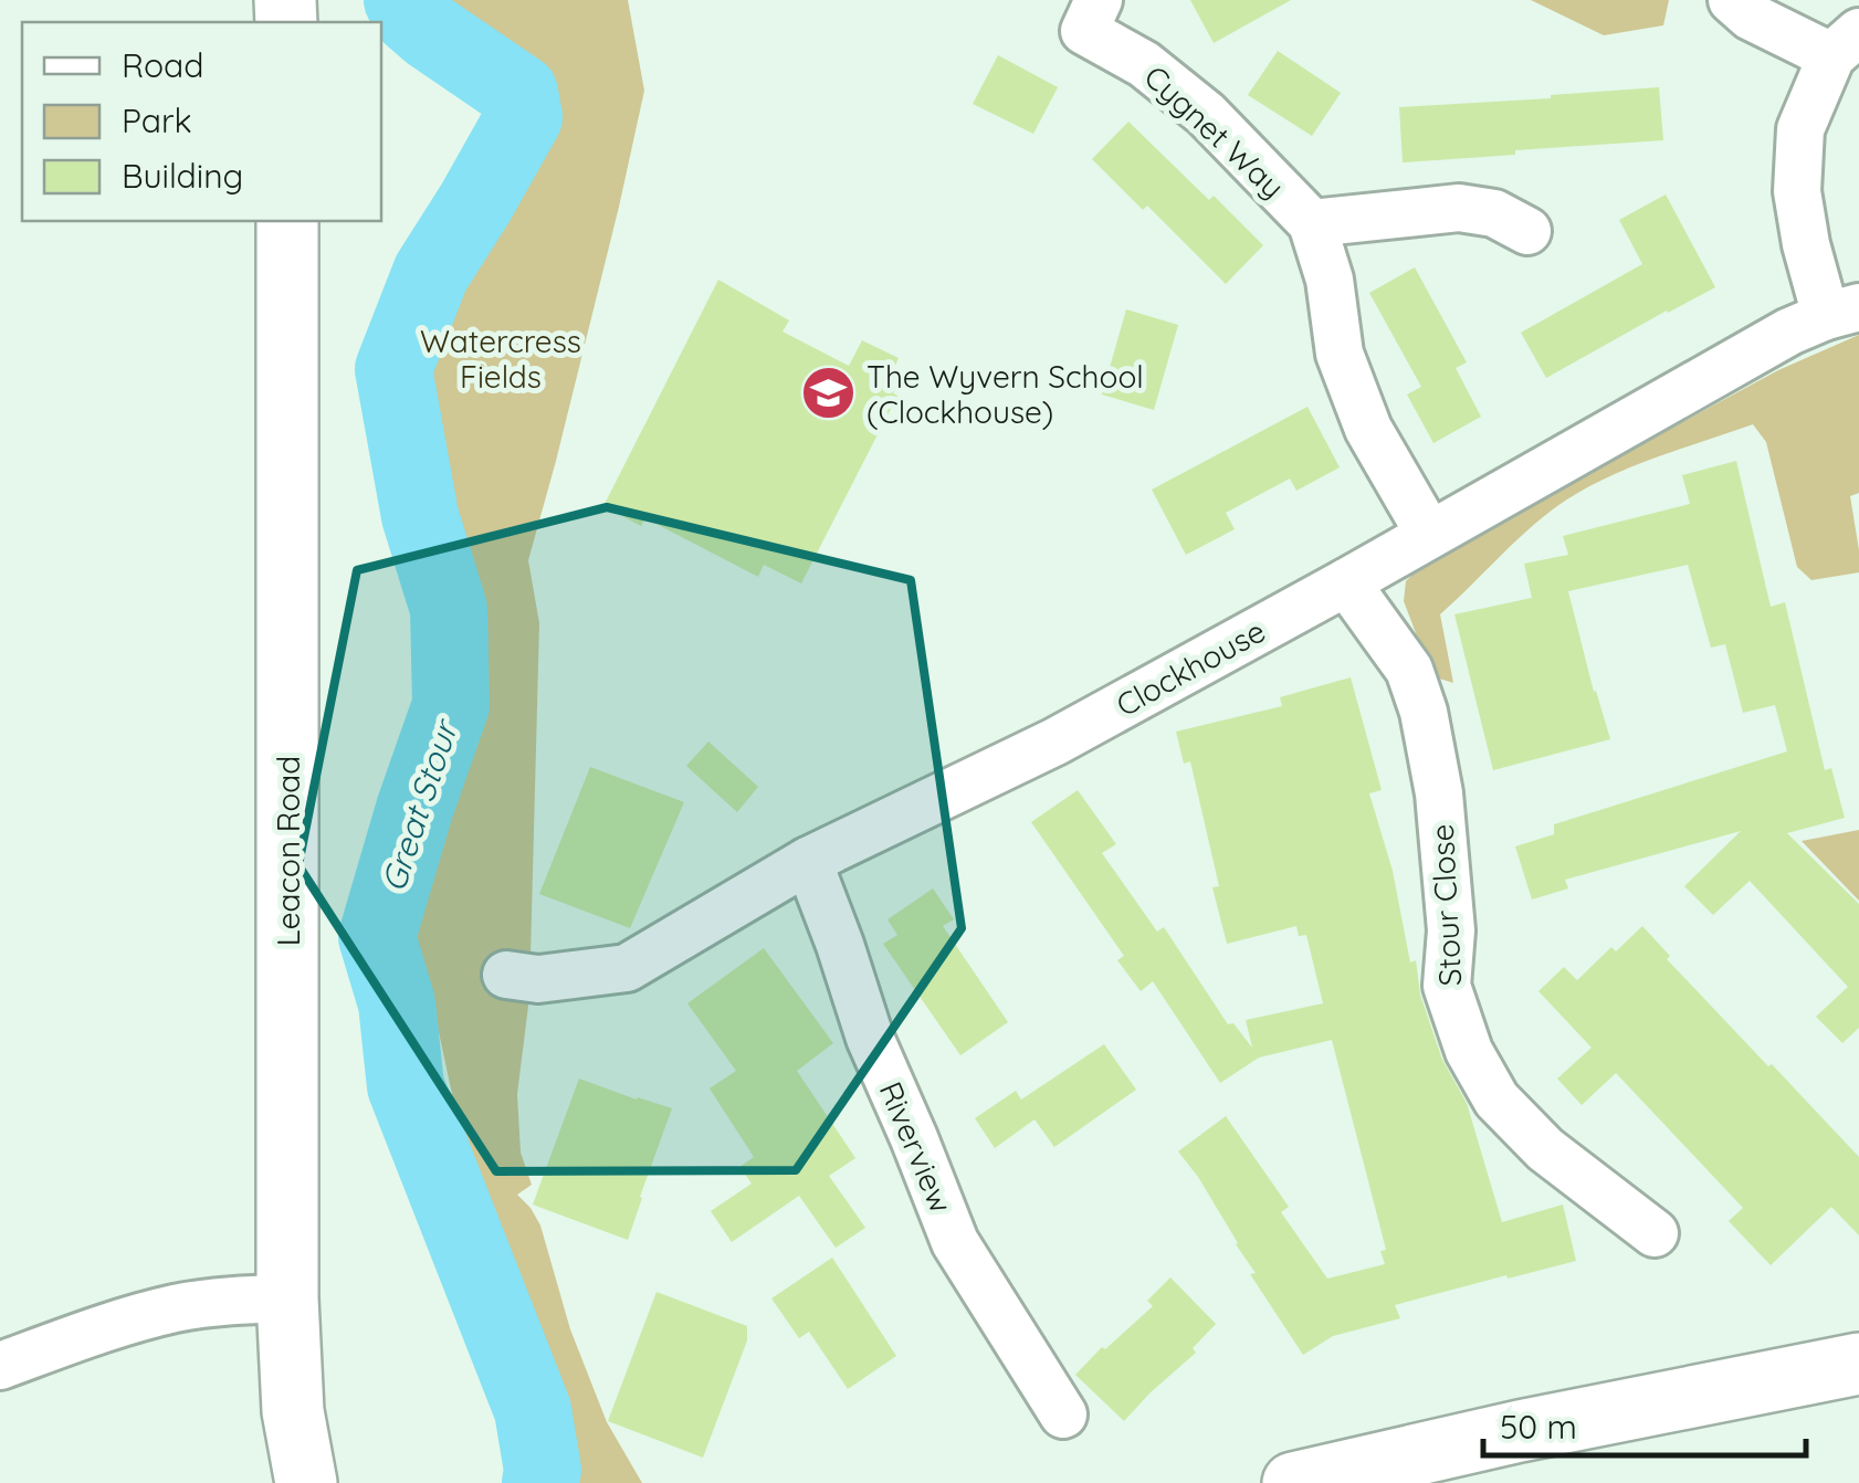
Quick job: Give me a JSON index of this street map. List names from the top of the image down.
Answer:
{
  "streets": {
    "street": [
      "Cygnet Way",
      "Clockhouse",
      "Leacon Road",
      "Stour Close",
      "Riverview"
    ]
  },
  "crossings": [
    ["Cygnet Way", "Clockhouse"],
    ["Clockhouse", "Stour Close"],
    ["Clockhouse", "Riverview"]
  ],
  "water": ["Great Stour"],
  "parks": ["Watercress Fields"],
  "places": {
    "school or university": ["The Wyvern School (Clockhouse)"]
  },
  "legend": ["Road", "Park", "Building"],
  "scale_bar": "50 m"
}
